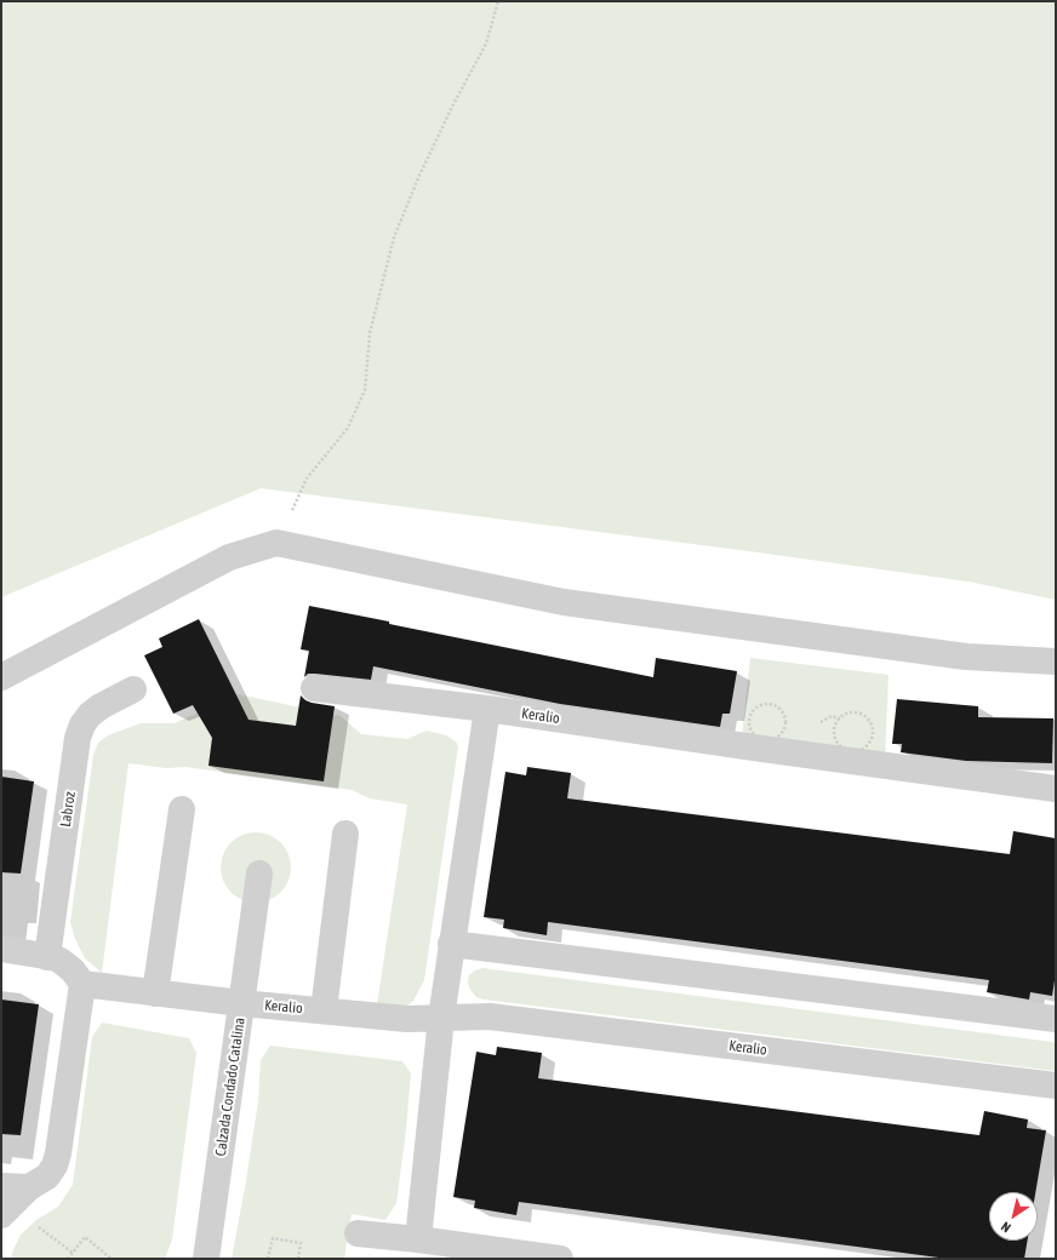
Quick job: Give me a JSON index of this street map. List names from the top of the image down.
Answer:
{
  "streets": {
    "street": ["Keralio", "Labroz", "Calzada Condado Catalina"]
  },
  "crossings": [
    ["Keralio", "Calzada Condado Catalina"]
  ],
  "north": "bottom left"
}
